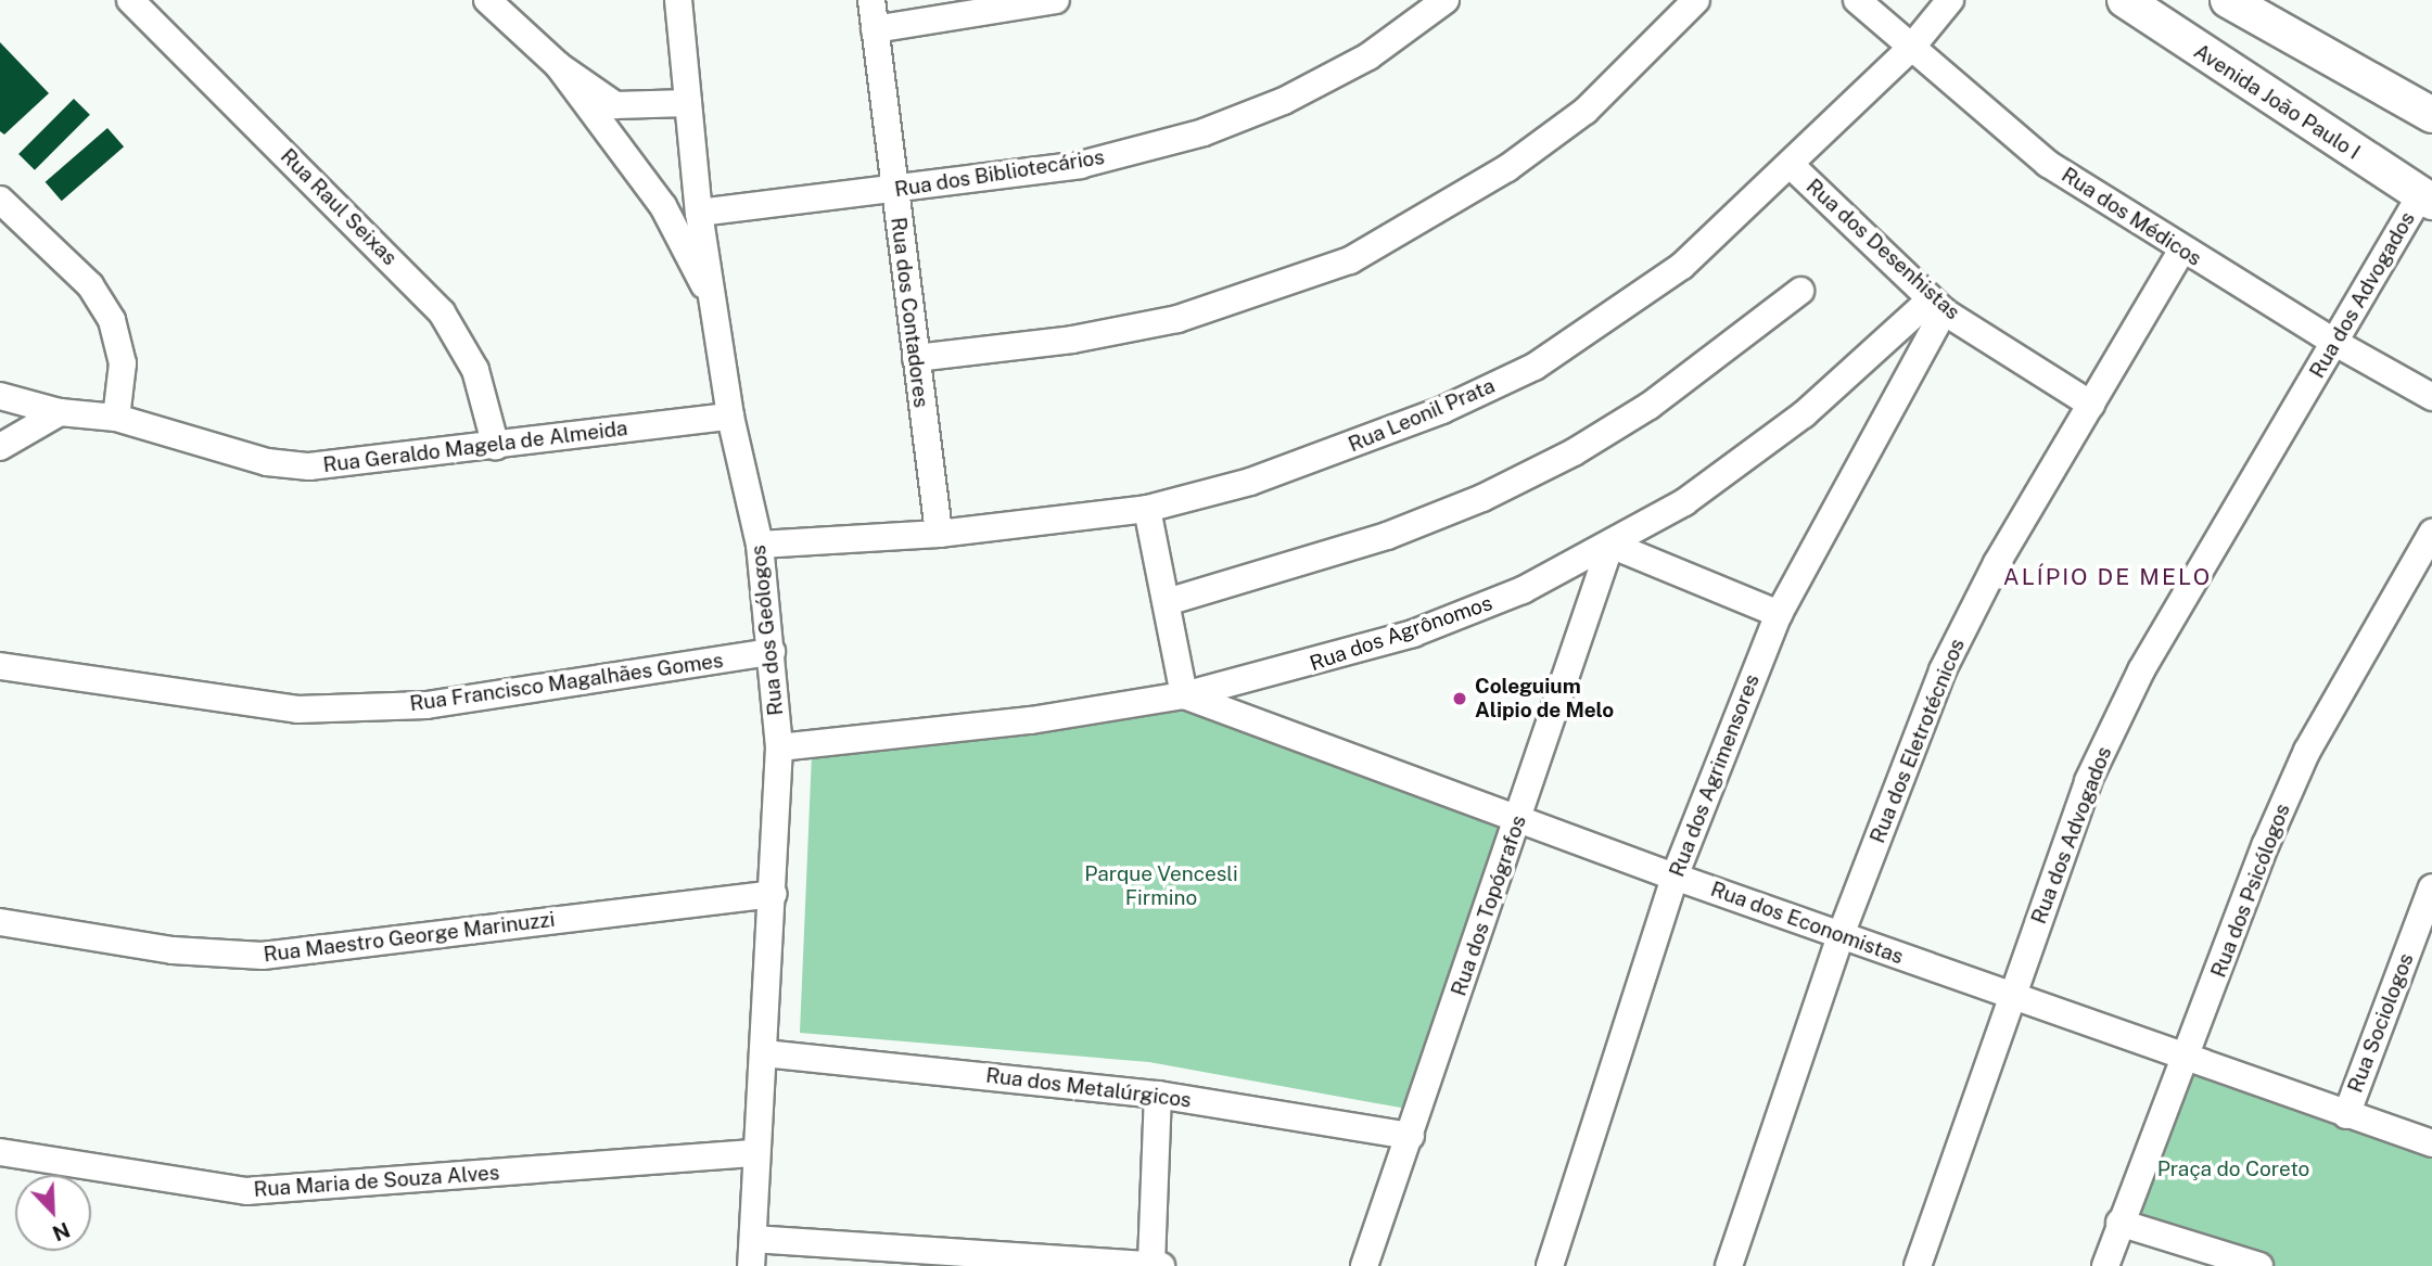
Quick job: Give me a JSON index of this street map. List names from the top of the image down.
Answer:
{
  "streets": {
    "main road": ["Avenida João Paulo I"],
    "street": [
      "Rua dos Bibliotecários",
      "Rua Raul Seixas",
      "Rua dos Médicos",
      "Rua dos Desenhistas",
      "Rua dos Advogados",
      "Rua dos Contadores",
      "Rua Leonil Prata",
      "Rua Geraldo Magela de Almeida",
      "Rua dos Geólogos",
      "Rua dos Agrônomos",
      "Rua Francisco Magalhães Gomes",
      "Rua dos Eletrotécnicos",
      "Rua dos Agrimensores",
      "Rua dos Psicólogos",
      "Rua dos Topógrafos",
      "Rua dos Economistas",
      "Rua Maestro George Marinuzzi",
      "Rua Sociologos",
      "Rua dos Metalúrgicos",
      "Rua Maria de Souza Alves"
    ]
  },
  "crossings": [
    ["Avenida João Paulo I", "Rua dos Advogados"],
    ["Rua dos Bibliotecários", "Rua dos Contadores"],
    ["Rua dos Bibliotecários", "Rua dos Geólogos"],
    ["Rua Raul Seixas", "Rua Geraldo Magela de Almeida"],
    ["Rua dos Médicos", "Rua dos Advogados"],
    ["Rua dos Médicos", "Rua Leonil Prata"],
    ["Rua dos Médicos", "Rua dos Eletrotécnicos"],
    ["Rua dos Desenhistas", "Rua Leonil Prata"],
    ["Rua dos Desenhistas", "Rua dos Agrônomos"],
    ["Rua dos Desenhistas", "Rua dos Eletrotécnicos"],
    ["Rua dos Desenhistas", "Rua dos Agrimensores"],
    ["Rua dos Advogados", "Rua dos Economistas"],
    ["Rua dos Contadores", "Rua Leonil Prata"],
    ["Rua Leonil Prata", "Rua dos Geólogos"],
    ["Rua Geraldo Magela de Almeida", "Rua dos Geólogos"],
    ["Rua dos Geólogos", "Rua dos Agrônomos"],
    ["Rua dos Geólogos", "Rua Francisco Magalhães Gomes"],
    ["Rua dos Geólogos", "Rua Maestro George Marinuzzi"],
    ["Rua dos Geólogos", "Rua dos Metalúrgicos"],
    ["Rua dos Geólogos", "Rua Maria de Souza Alves"],
    ["Rua dos Agrônomos", "Rua dos Agrimensores"],
    ["Rua dos Agrônomos", "Rua dos Topógrafos"],
    ["Rua dos Agrônomos", "Rua dos Economistas"],
    ["Rua dos Eletrotécnicos", "Rua dos Economistas"],
    ["Rua dos Agrimensores", "Rua dos Economistas"],
    ["Rua dos Psicólogos", "Rua dos Economistas"],
    ["Rua dos Topógrafos", "Rua dos Economistas"],
    ["Rua dos Topógrafos", "Rua dos Metalúrgicos"],
    ["Rua dos Economistas", "Rua Sociologos"]
  ],
  "districts": ["ALÍPIO DE MELO"],
  "parks": ["Parque Vencesli Firmino", "Praça do Coreto"],
  "places": ["Coleguium Alipio de Melo"],
  "north": "bottom right"
}
